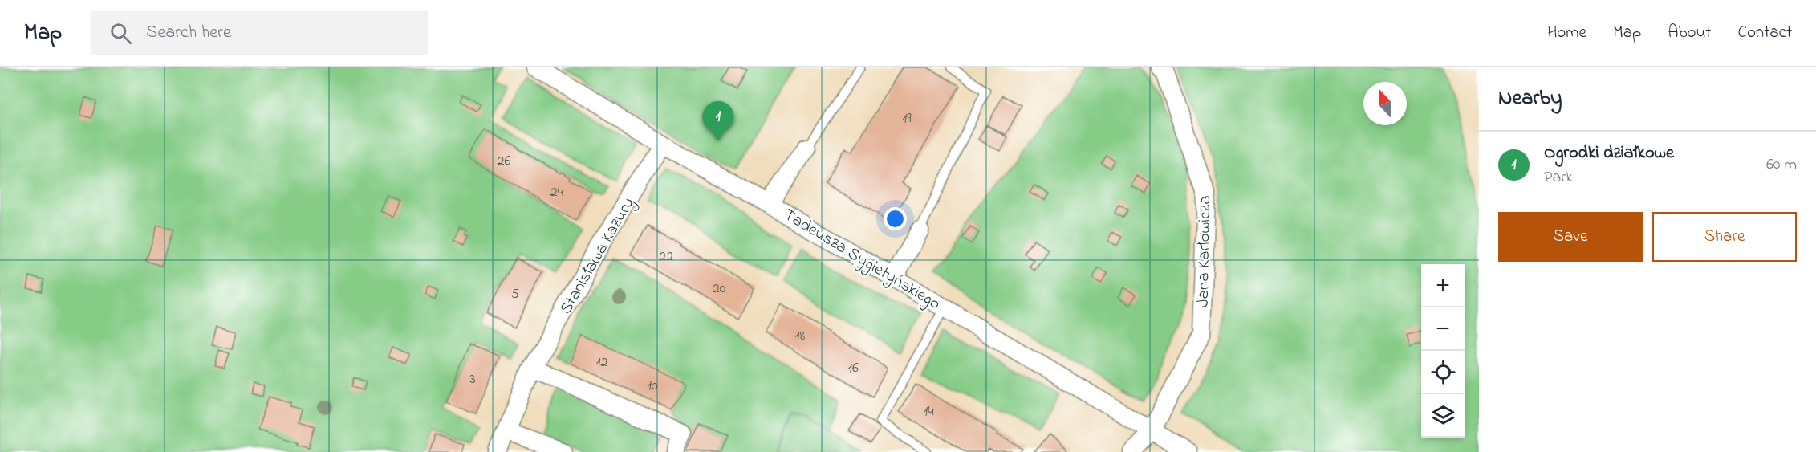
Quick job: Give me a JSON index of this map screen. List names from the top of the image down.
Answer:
{
  "streets": {
    "street": ["Jana Karłowicza", "Stanisława Kazury", "Tadeusza Sygietyńskiego"]
  },
  "crossings": [
    ["Jana Karłowicza", "Tadeusza Sygietyńskiego"],
    ["Stanisława Kazury", "Tadeusza Sygietyńskiego"]
  ],
  "house_numbers": [
    "19",
    "26",
    "24",
    "22",
    "20",
    "5",
    "18",
    "12",
    "16",
    "3",
    "10",
    "14"
  ],
  "north": "top",
  "page": {
    "header": "Map",
    "search": "Search here",
    "nav": [
      "Home",
      "Map",
      "About",
      "Contact"
    ],
    "heading": "Nearby",
    "pins": "1",
    "list": [
      {
        "mark": "1",
        "name": "Ogrodki działkowe",
        "note": "Park",
        "value": "60 m"
      }
    ],
    "buttons": ["Save", "Share"],
    "map_buttons": ["+", "−"]
  }
}
